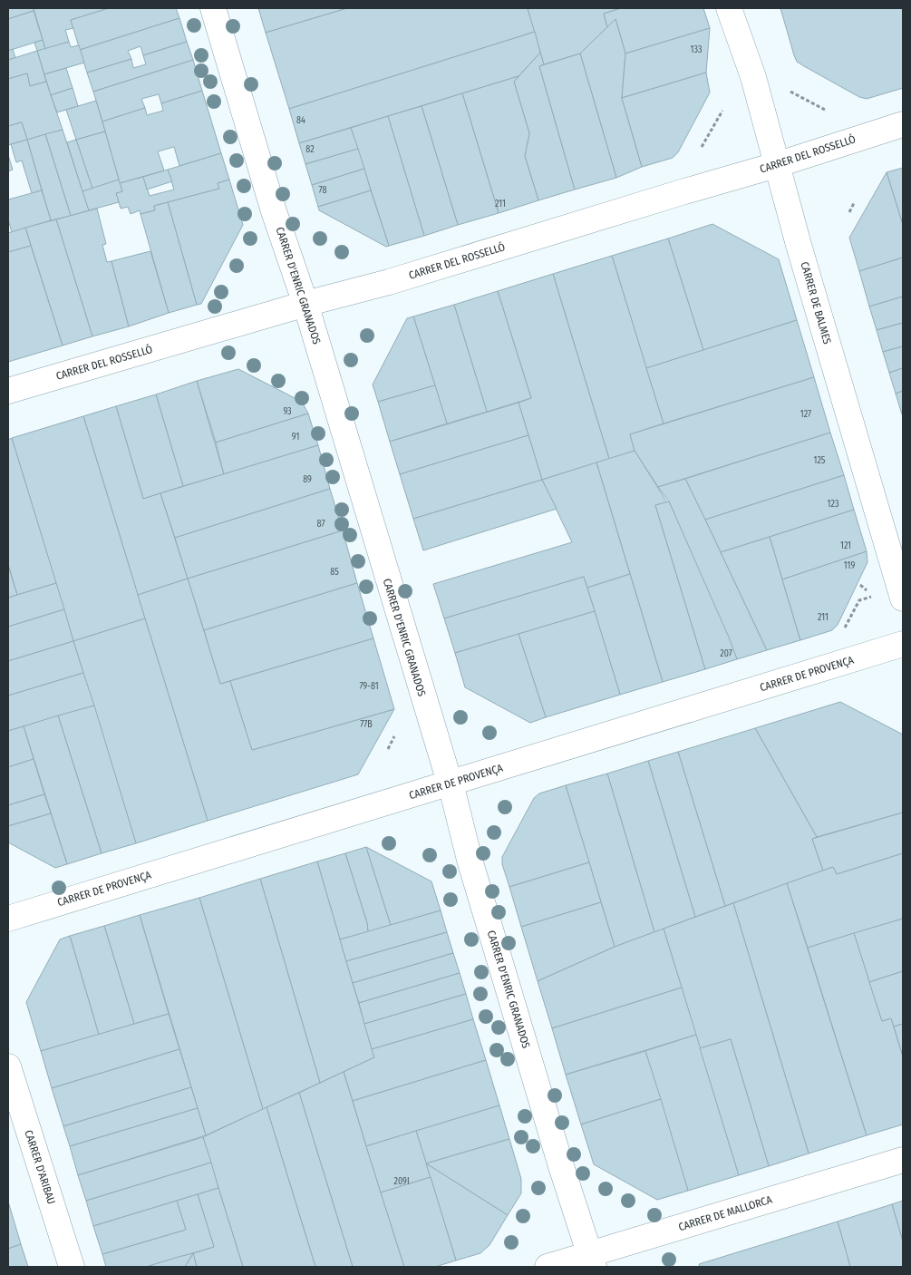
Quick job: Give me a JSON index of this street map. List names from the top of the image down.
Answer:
{
  "streets": {
    "street": [
      "CARRER DEL ROSSELLÓ",
      "CARRER D'ENRIC GRANADOS",
      "CARRER DE BALMES",
      "CARRER DE PROVENÇA",
      "CARRER D'ARIBAU",
      "CARRER DE MALLORCA"
    ]
  },
  "crossings": [
    ["CARRER DEL ROSSELLÓ", "CARRER D'ENRIC GRANADOS"],
    ["CARRER DEL ROSSELLÓ", "CARRER DE BALMES"],
    ["CARRER D'ENRIC GRANADOS", "CARRER DE PROVENÇA"],
    ["CARRER D'ENRIC GRANADOS", "CARRER DE MALLORCA"]
  ],
  "house_numbers": [
    "133",
    "84",
    "82",
    "78",
    "211",
    "93",
    "127",
    "91",
    "125",
    "89",
    "123",
    "87",
    "121",
    "119",
    "85",
    "211",
    "207",
    "79-81",
    "77B",
    "209I"
  ]
}
